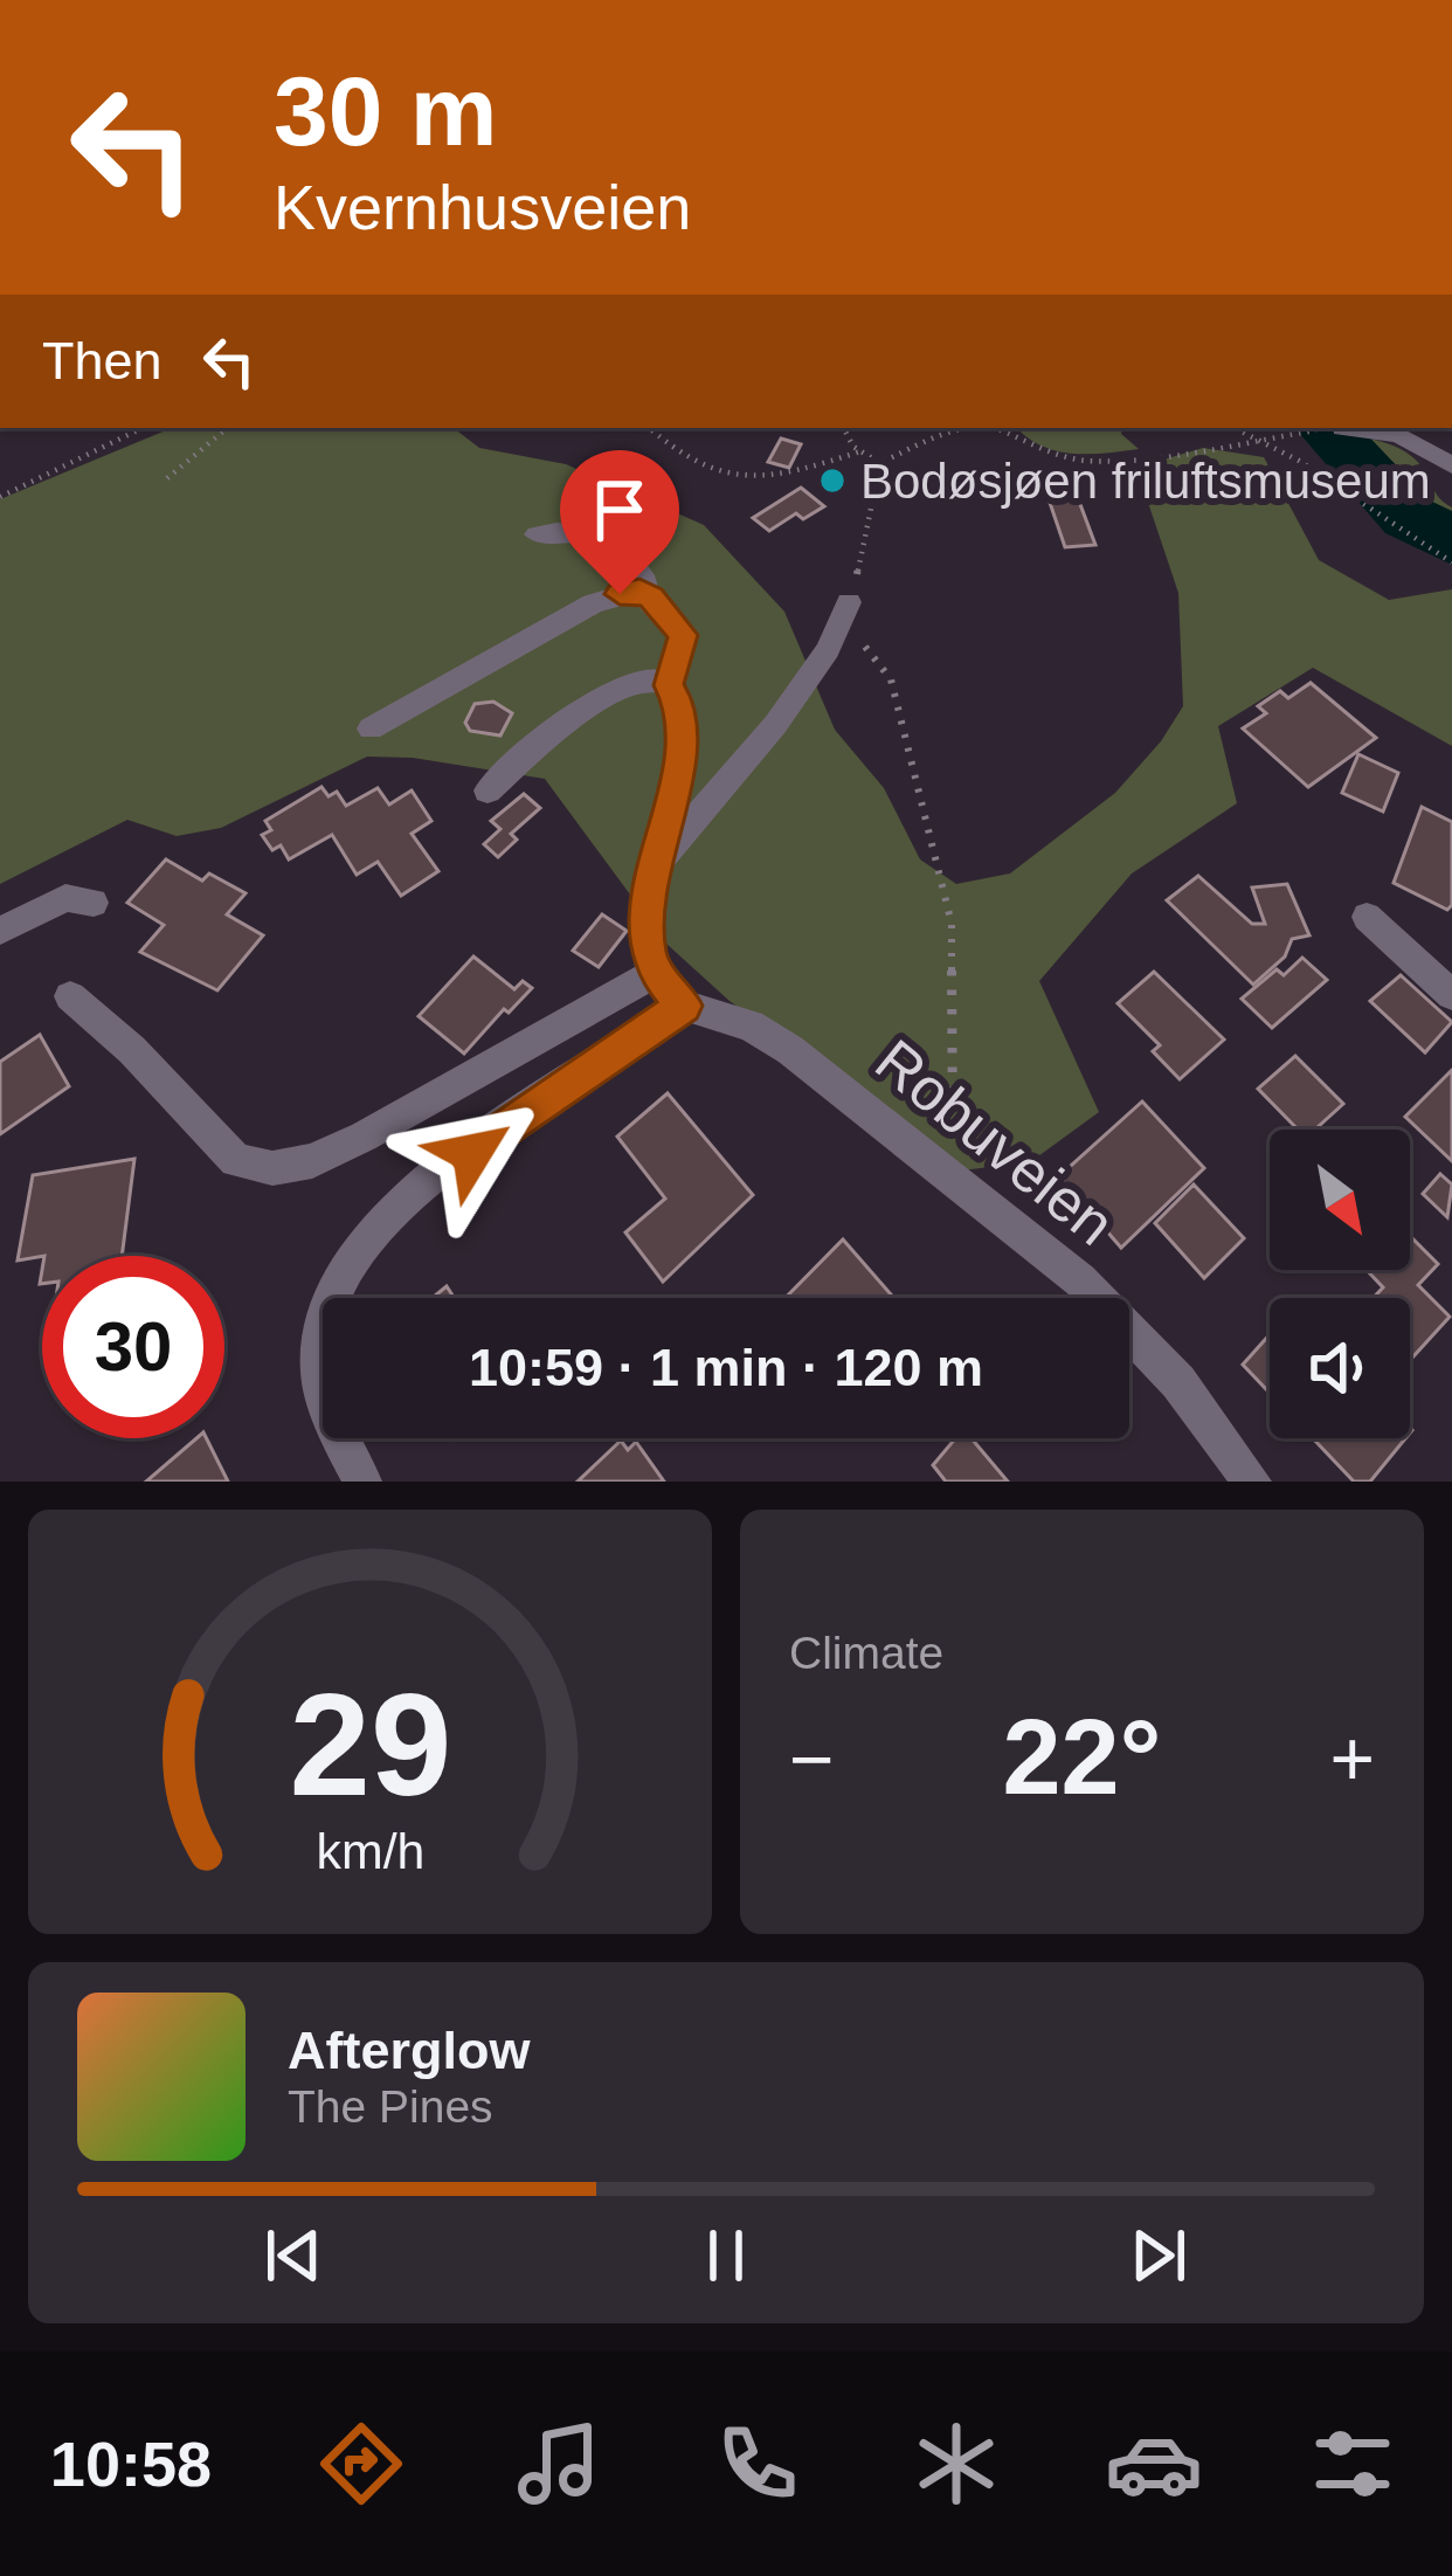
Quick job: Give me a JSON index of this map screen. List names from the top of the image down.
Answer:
{
  "streets": {
    "street": ["Robuveien"]
  },
  "places": ["Bodøsjøen friluftsmuseum"],
  "north": "bottom right",
  "page": {
    "turn": ["30 m", "Kvernhusveien"],
    "then": "Then",
    "limit": "30",
    "trip": "10:59 · 1 min · 120 m",
    "tile": "Climate",
    "heat": ["−", "22°", "+"],
    "song": ["Afterglow", "The Pines"],
    "tabs": "10:58",
    "gauge": ["29", "km/h"]
  }
}
